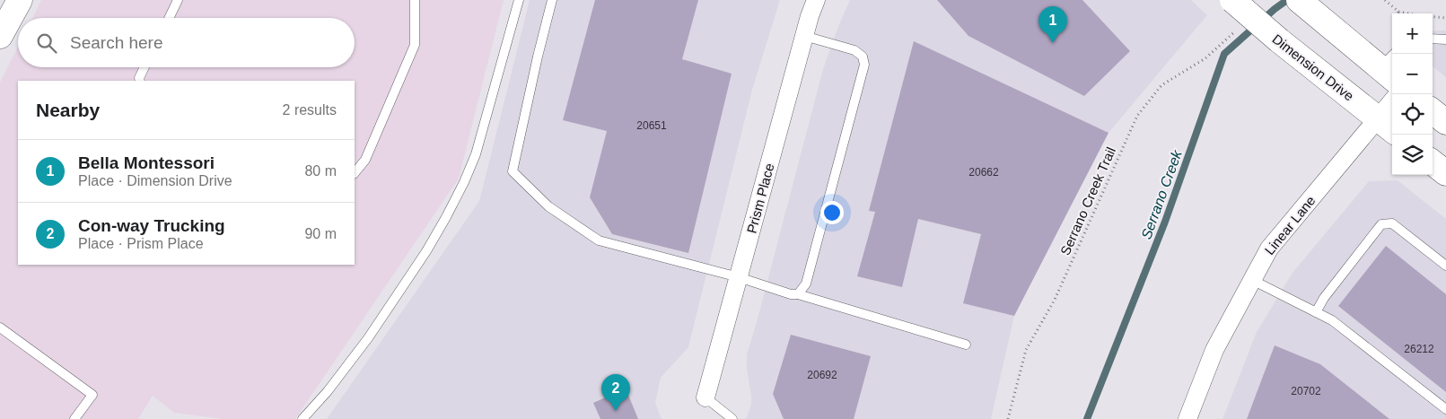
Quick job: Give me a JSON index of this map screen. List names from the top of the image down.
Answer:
{
  "streets": {
    "main road": ["Dimension Drive"],
    "street": ["Prism Place", "Linear Lane"],
    "path": ["Serrano Creek Trail"]
  },
  "crossings": [
    ["Dimension Drive", "Linear Lane"]
  ],
  "water": ["Serrano Creek"],
  "house_numbers": [
    "20651",
    "20662",
    "26212",
    "20692",
    "20702"
  ],
  "page": {
    "pins": ["1", "2"],
    "map_buttons": ["+", "−"],
    "search": "Search here",
    "heading": ["Nearby", "2 results"],
    "list": [
      {
        "mark": "1",
        "name": "Bella Montessori",
        "note": "Place · Dimension Drive",
        "value": "80 m"
      },
      {
        "mark": "2",
        "name": "Con-way Trucking",
        "note": "Place · Prism Place",
        "value": "90 m"
      }
    ]
  }
}
